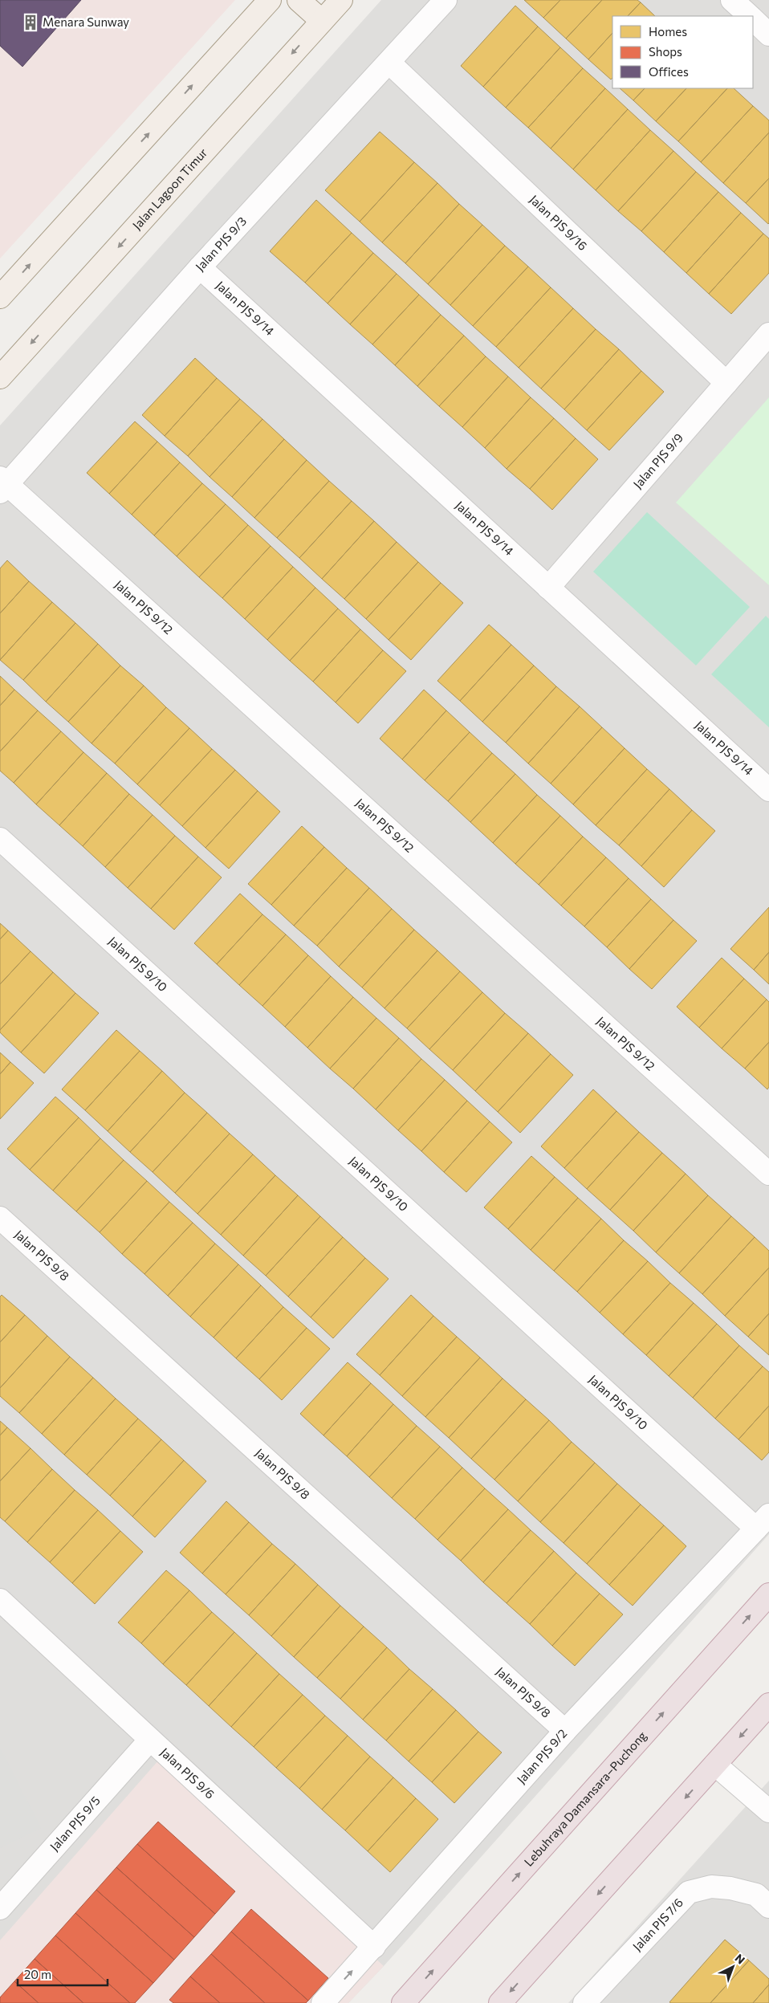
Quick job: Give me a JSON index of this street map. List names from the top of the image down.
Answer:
{
  "streets": {
    "highway": ["Lebuhraya Damansara–Puchong"],
    "main road": ["Jalan Lagoon Timur"],
    "street": [
      "Jalan PJS 9/16",
      "Jalan PJS 9/3",
      "Jalan PJS 9/14",
      "Jalan PJS 9/9",
      "Jalan PJS 9/12",
      "Jalan PJS 9/10",
      "Jalan PJS 9/8",
      "Jalan PJS 9/2",
      "Jalan PJS 9/6",
      "Jalan PJS 9/5",
      "Jalan PJS 7/6"
    ]
  },
  "crossings": [
    ["Jalan PJS 9/16", "Jalan PJS 9/3"],
    ["Jalan PJS 9/16", "Jalan PJS 9/9"],
    ["Jalan PJS 9/3", "Jalan PJS 9/14"],
    ["Jalan PJS 9/3", "Jalan PJS 9/12"],
    ["Jalan PJS 9/14", "Jalan PJS 9/9"],
    ["Jalan PJS 9/10", "Jalan PJS 9/2"],
    ["Jalan PJS 9/8", "Jalan PJS 9/2"],
    ["Jalan PJS 9/2", "Jalan PJS 9/6"],
    ["Jalan PJS 9/6", "Jalan PJS 9/5"]
  ],
  "places": {
    "building": ["Menara Sunway"]
  },
  "legend": ["Homes", "Shops", "Offices"],
  "scale_bar": "20 m",
  "north": "top right"
}
